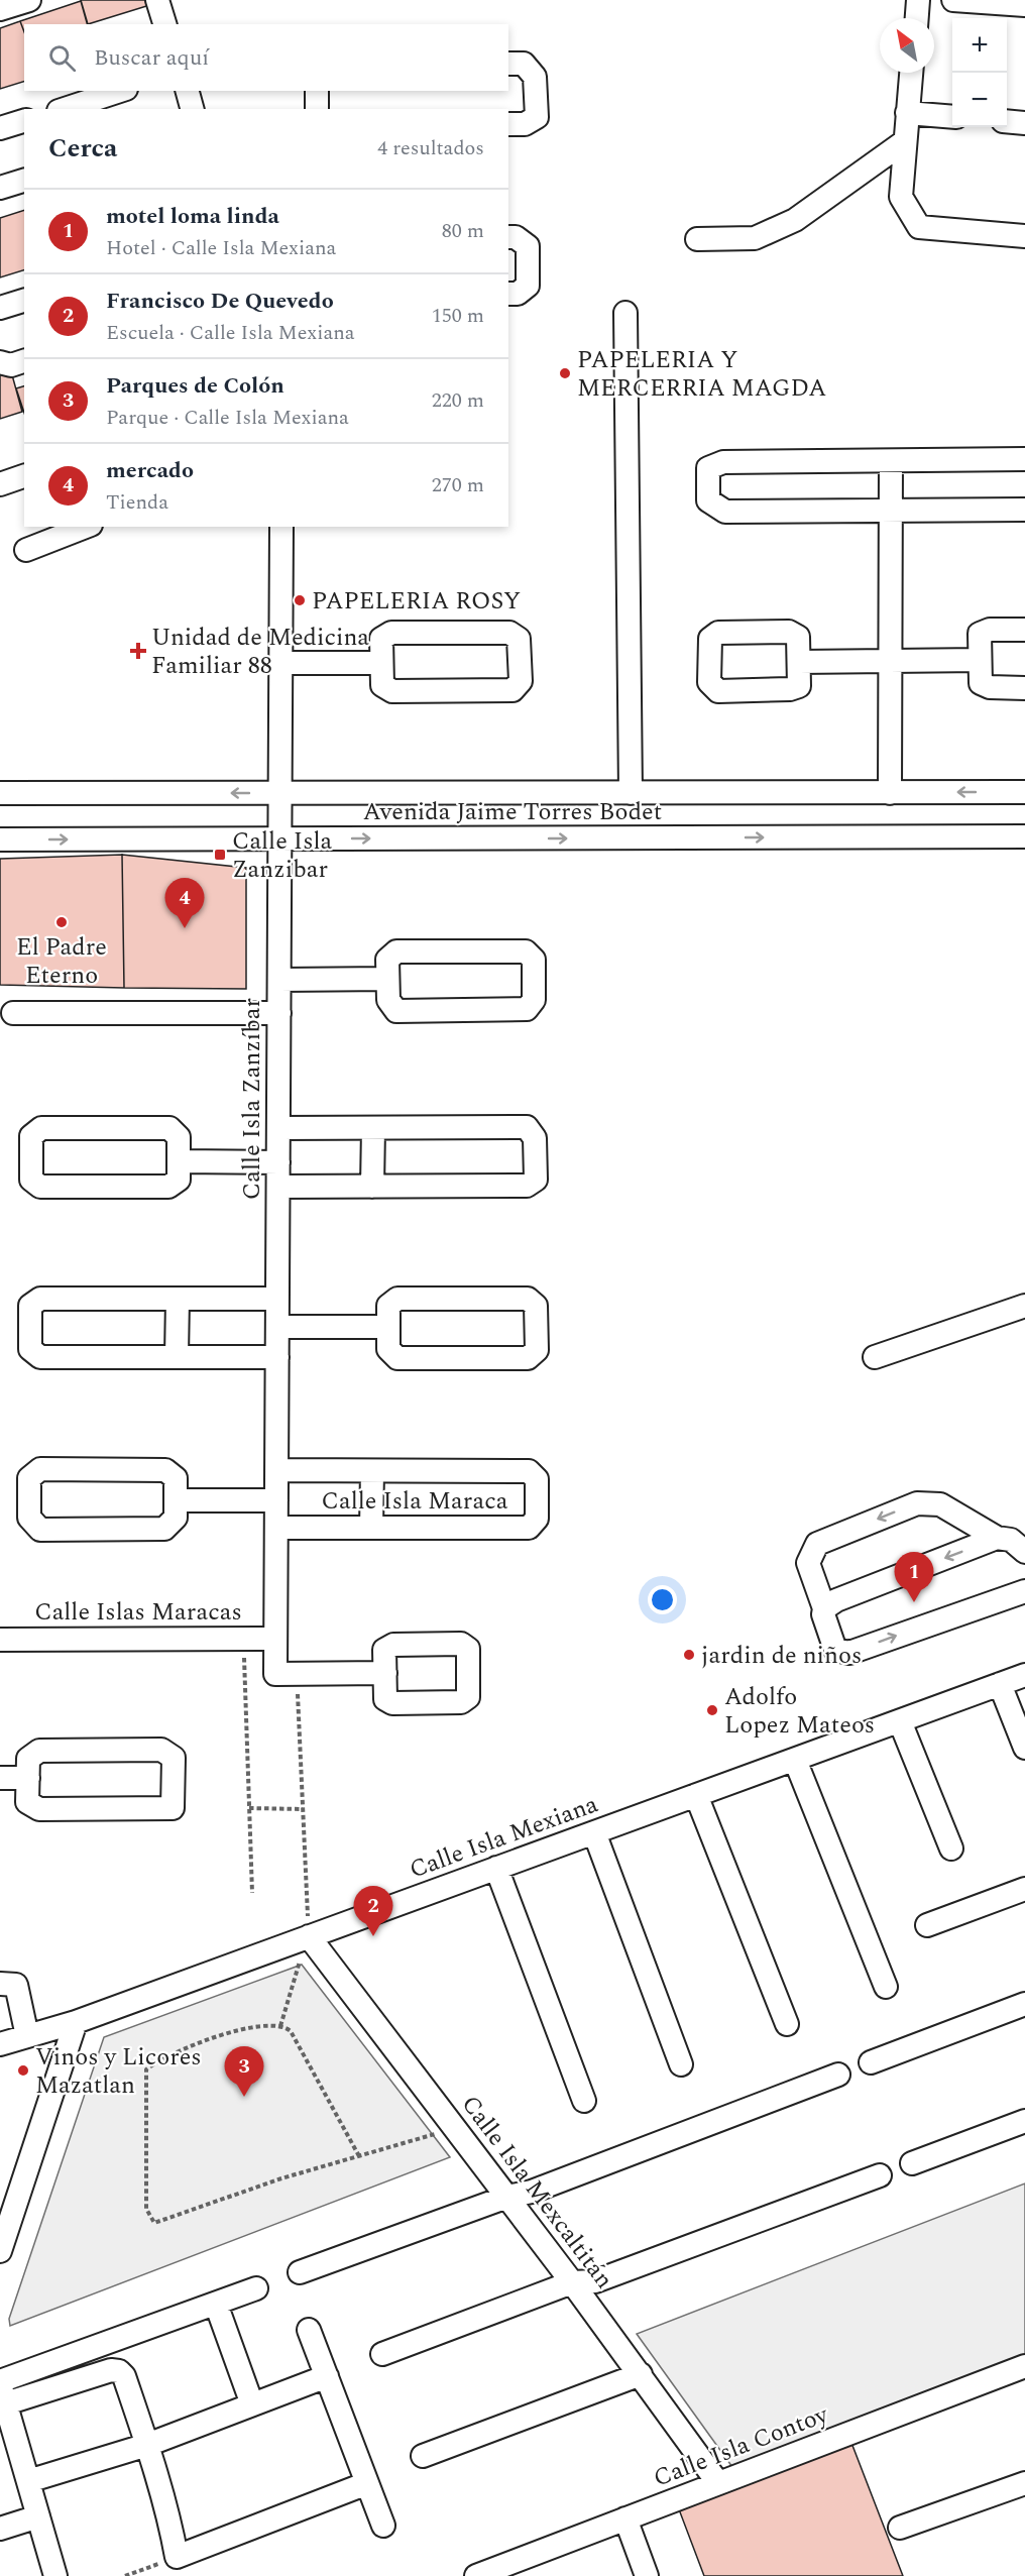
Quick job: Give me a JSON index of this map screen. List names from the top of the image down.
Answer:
{
  "streets": {
    "street": [
      "Avenida Jaime Torres Bodet",
      "Calle Isla Zanzíbar",
      "Calle Isla Maraca",
      "Calle Islas Maracas",
      "Calle Isla Mexiana",
      "Calle Isla Mexcaltitán",
      "Calle Isla Contoy"
    ]
  },
  "crossings": [
    ["Avenida Jaime Torres Bodet", "Calle Isla Zanzíbar"],
    ["Calle Isla Zanzíbar", "Calle Isla Maraca"],
    ["Calle Isla Zanzíbar", "Calle Islas Maracas"],
    ["Calle Isla Mexiana", "Calle Isla Mexcaltitán"],
    ["Calle Isla Mexcaltitán", "Calle Isla Contoy"]
  ],
  "places": {
    "other": [
      "PAPELERIA Y MERCERRIA MAGDA",
      "PAPELERIA ROSY",
      "El Padre Eterno",
      "jardin de niños",
      "Adolfo Lopez Mateos",
      "Vinos y Licores Mazatlan"
    ],
    "health": ["Unidad de Medicina Familiar 88"],
    "transit": ["Calle Isla Zanzibar"]
  },
  "north": "top left",
  "page": {
    "map_buttons": ["+", "−"],
    "search": "Buscar aquí",
    "heading": ["Cerca", "4 resultados"],
    "list": [
      {
        "mark": "1",
        "name": "motel loma linda",
        "note": "Hotel · Calle Isla Mexiana",
        "value": "80 m"
      },
      {
        "mark": "2",
        "name": "Francisco De Quevedo",
        "note": "Escuela · Calle Isla Mexiana",
        "value": "150 m"
      },
      {
        "mark": "3",
        "name": "Parques de Colón",
        "note": "Parque · Calle Isla Mexiana",
        "value": "220 m"
      },
      {
        "mark": "4",
        "name": "mercado",
        "note": "Tienda",
        "value": "270 m"
      }
    ],
    "pins": [
      "4",
      "1",
      "2",
      "3"
    ]
  }
}
